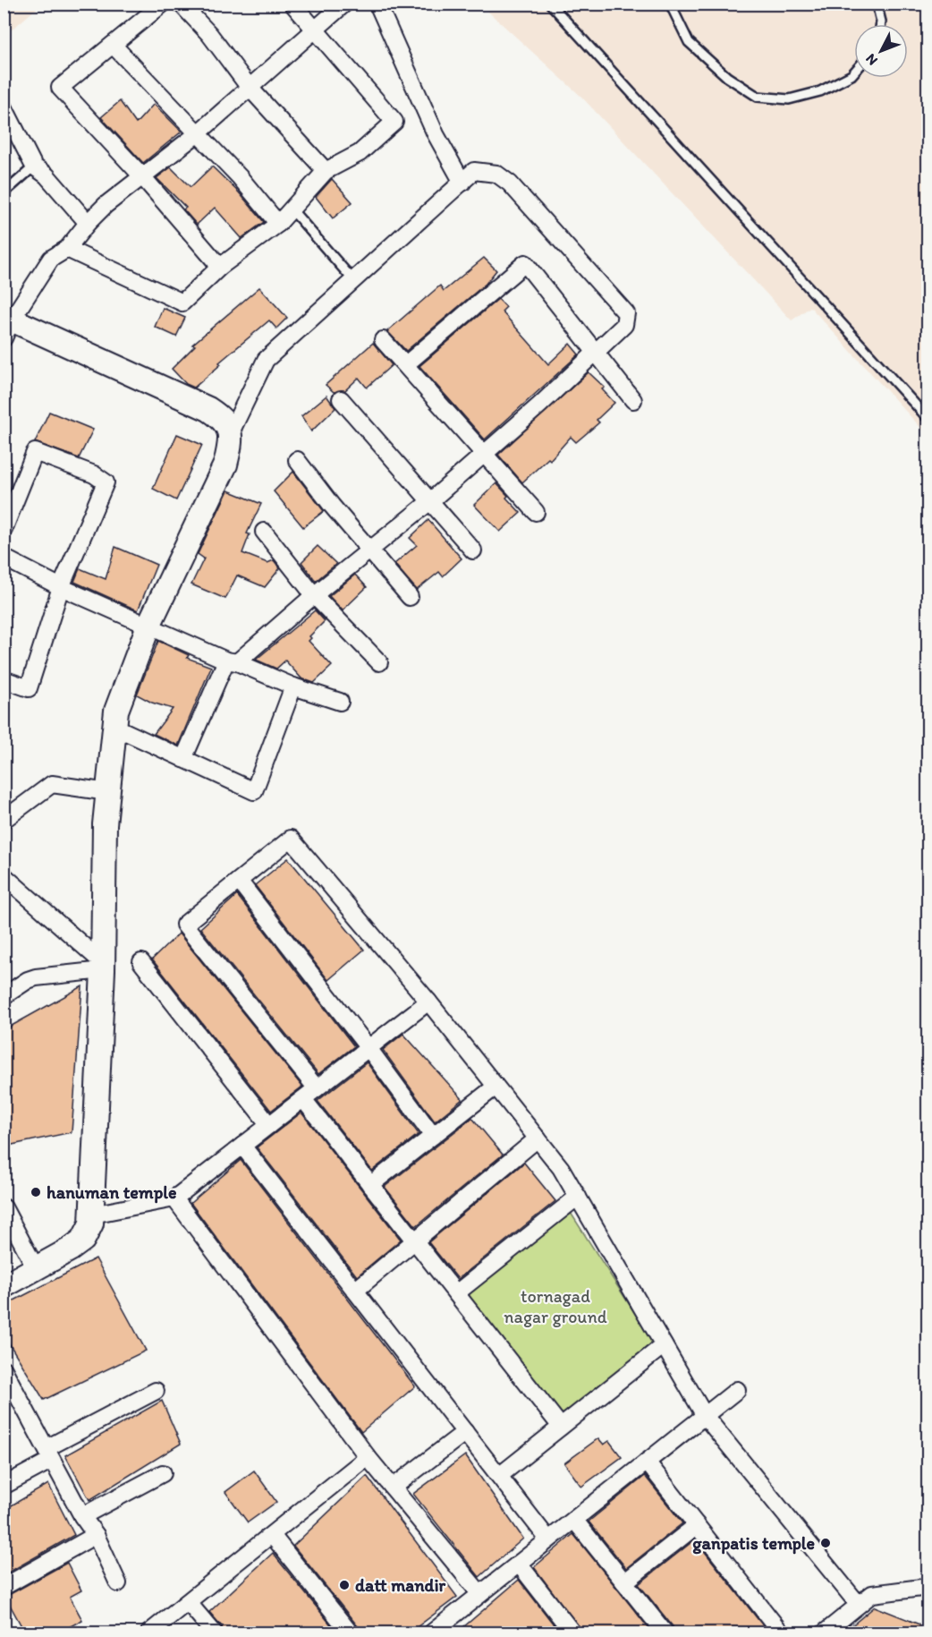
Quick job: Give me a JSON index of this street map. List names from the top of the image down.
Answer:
{
  "parks": ["tornagad nagar ground"],
  "places": ["hanuman temple", "ganpatis temple", "datt mandir"],
  "north": "bottom left"
}
